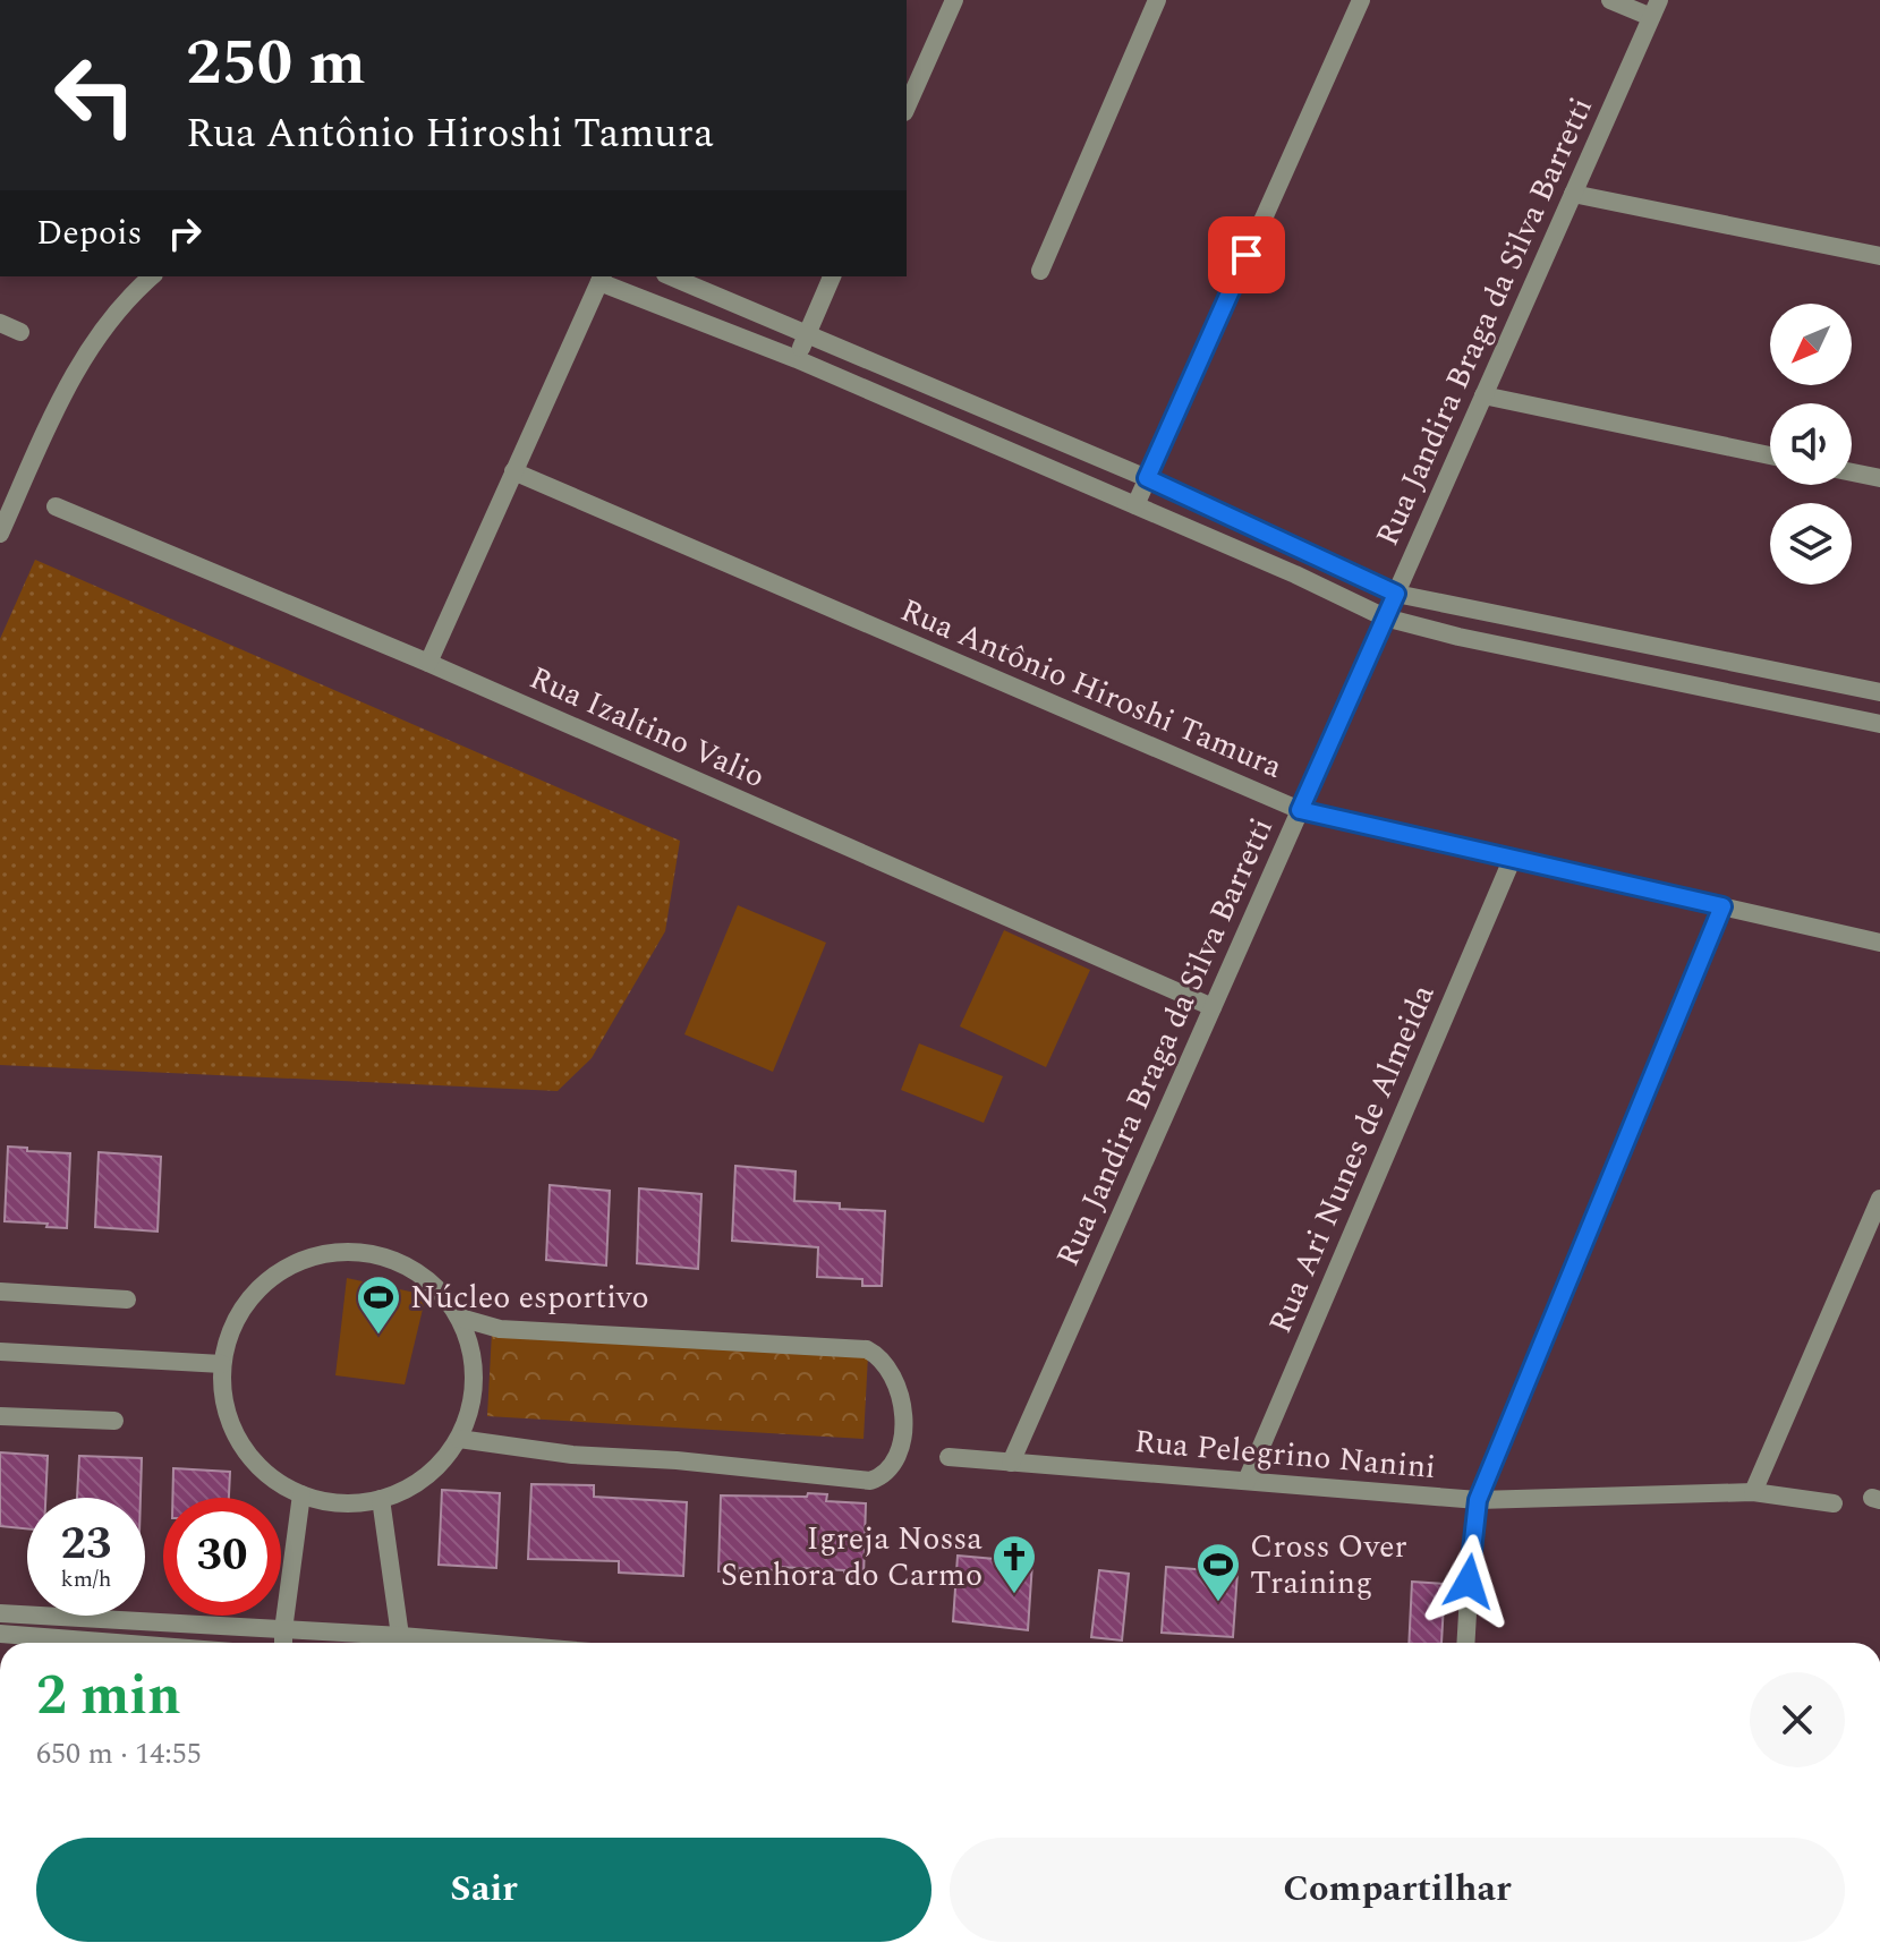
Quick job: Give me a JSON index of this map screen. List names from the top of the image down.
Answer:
{
  "streets": {
    "street": [
      "Rua Jandira Braga da Silva Barretti",
      "Rua Antônio Hiroshi Tamura",
      "Rua Izaltino Valio",
      "Rua Ari Nunes de Almeida",
      "Rua Pelegrino Nanini"
    ]
  },
  "crossings": [
    ["Rua Jandira Braga da Silva Barretti", "Rua Antônio Hiroshi Tamura"],
    ["Rua Jandira Braga da Silva Barretti", "Rua Izaltino Valio"],
    ["Rua Jandira Braga da Silva Barretti", "Rua Pelegrino Nanini"],
    ["Rua Antônio Hiroshi Tamura", "Rua Ari Nunes de Almeida"],
    ["Rua Ari Nunes de Almeida", "Rua Pelegrino Nanini"]
  ],
  "places": {
    "sports": ["Núcleo esportivo", "Cross Over Training"],
    "church": ["Igreja Nossa Senhora do Carmo"]
  },
  "north": "bottom left",
  "page": {
    "turn": ["250 m", "Rua Antônio Hiroshi Tamura"],
    "then": "Depois",
    "speed": "23 km/h",
    "limit": "30",
    "heading": ["2 min", "650 m · 14:55"],
    "buttons": ["Sair", "Compartilhar"]
  }
}
